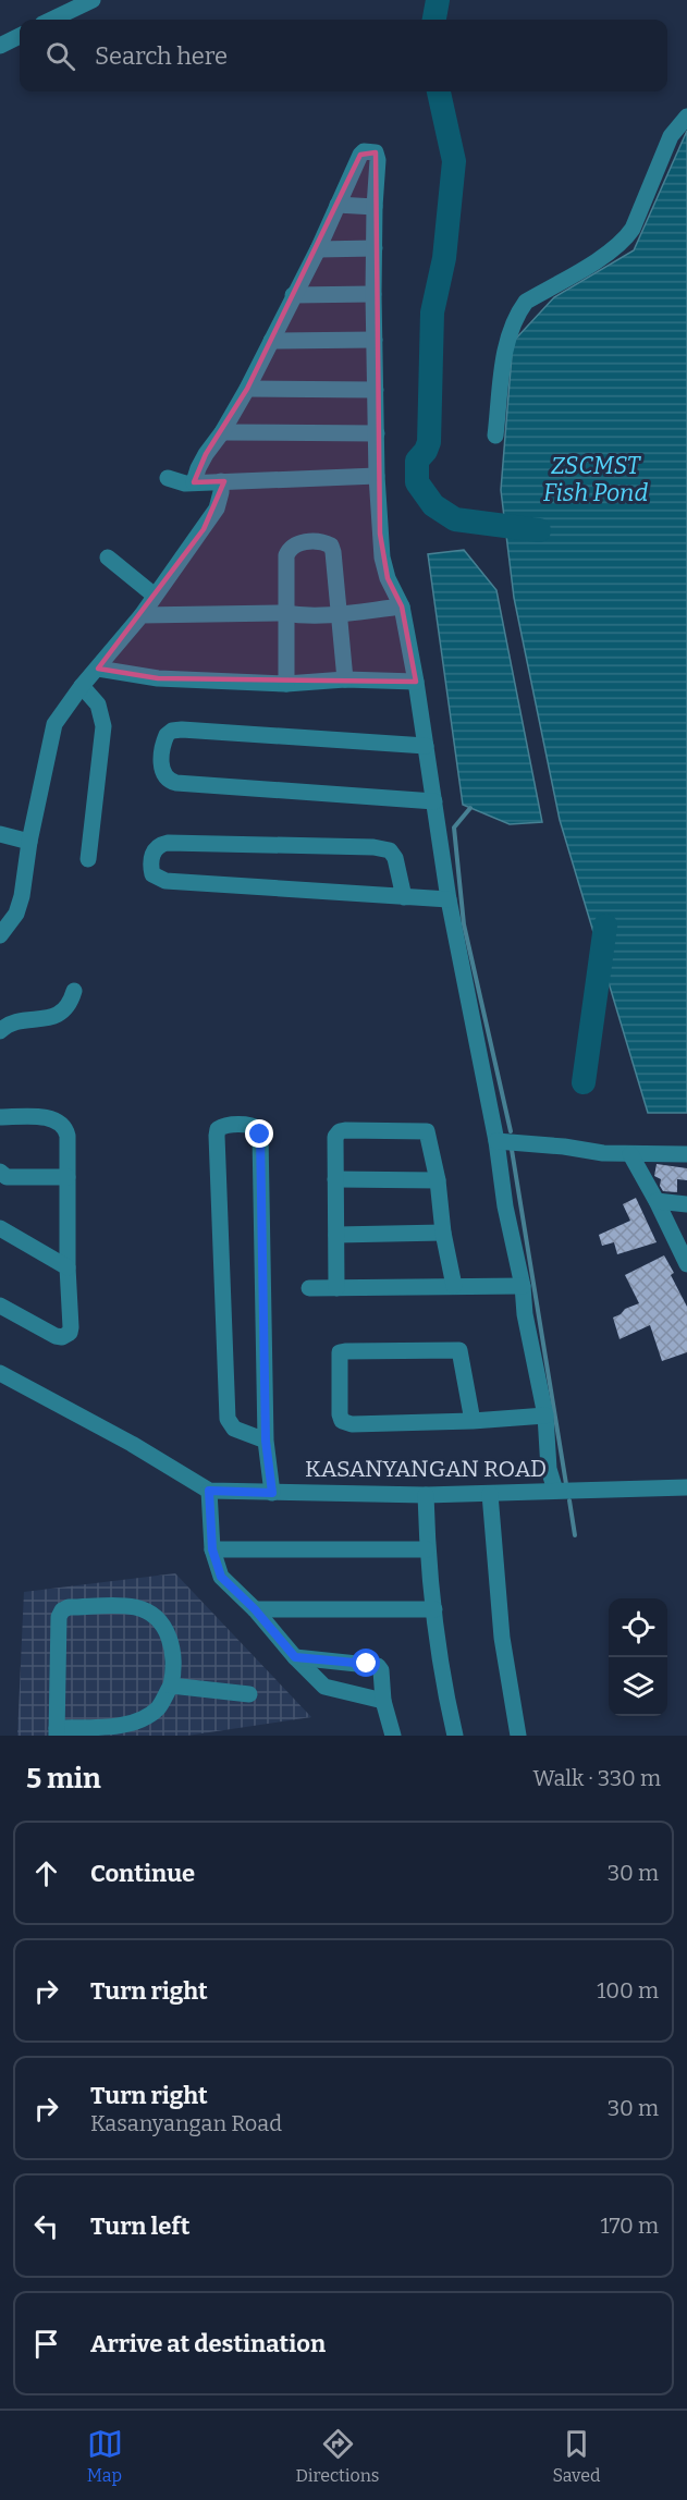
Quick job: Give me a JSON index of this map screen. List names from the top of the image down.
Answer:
{
  "streets": {
    "street": ["KASANYANGAN ROAD"]
  },
  "water": ["ZSCMST Fish Pond"],
  "page": {
    "search": "Search here",
    "heading": ["5 min", "Walk · 330 m"],
    "list": [
      ["Continue", "30 m"],
      ["Turn right", "100 m"],
      ["Turn right", "Kasanyangan Road", "30 m"],
      ["Turn left", "170 m"],
      "Arrive at destination"
    ],
    "nav": ["Map", "Directions", "Saved"]
  }
}
